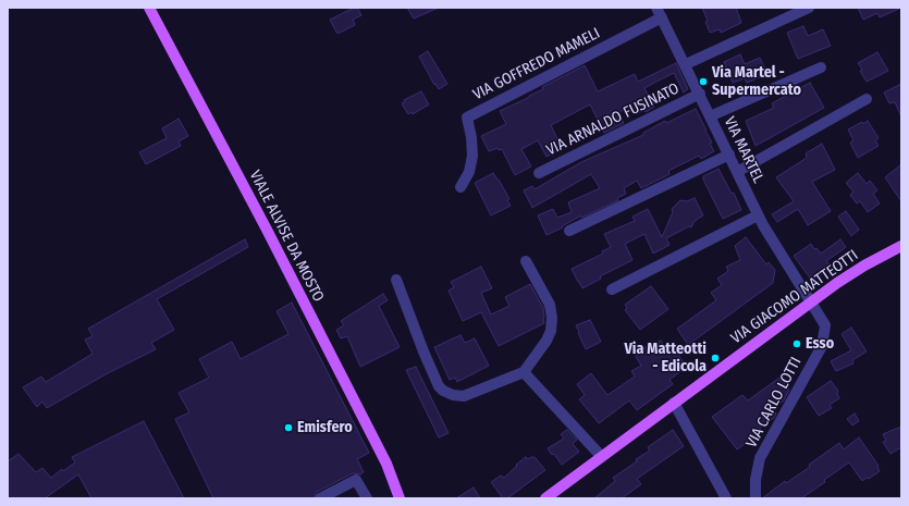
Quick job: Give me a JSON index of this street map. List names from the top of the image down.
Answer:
{
  "streets": {
    "main road": ["VIALE ALVISE DA MOSTO", "VIA GIACOMO MATTEOTTI"],
    "street": [
      "VIA GOFFREDO MAMELI",
      "VIA ARNALDO FUSINATO",
      "VIA MARTEL",
      "VIA CARLO LOTTI"
    ]
  },
  "crossings": [
    ["VIA GOFFREDO MAMELI", "VIA MARTEL"],
    ["VIA ARNALDO FUSINATO", "VIA MARTEL"],
    ["VIA MARTEL", "VIA GIACOMO MATTEOTTI"],
    ["VIA MARTEL", "VIA CARLO LOTTI"],
    ["VIA GIACOMO MATTEOTTI", "VIA CARLO LOTTI"]
  ],
  "places": [
    "Via Martel - Supermercato",
    "Esso",
    "Via Matteotti - Edicola",
    "Emisfero"
  ]
}
